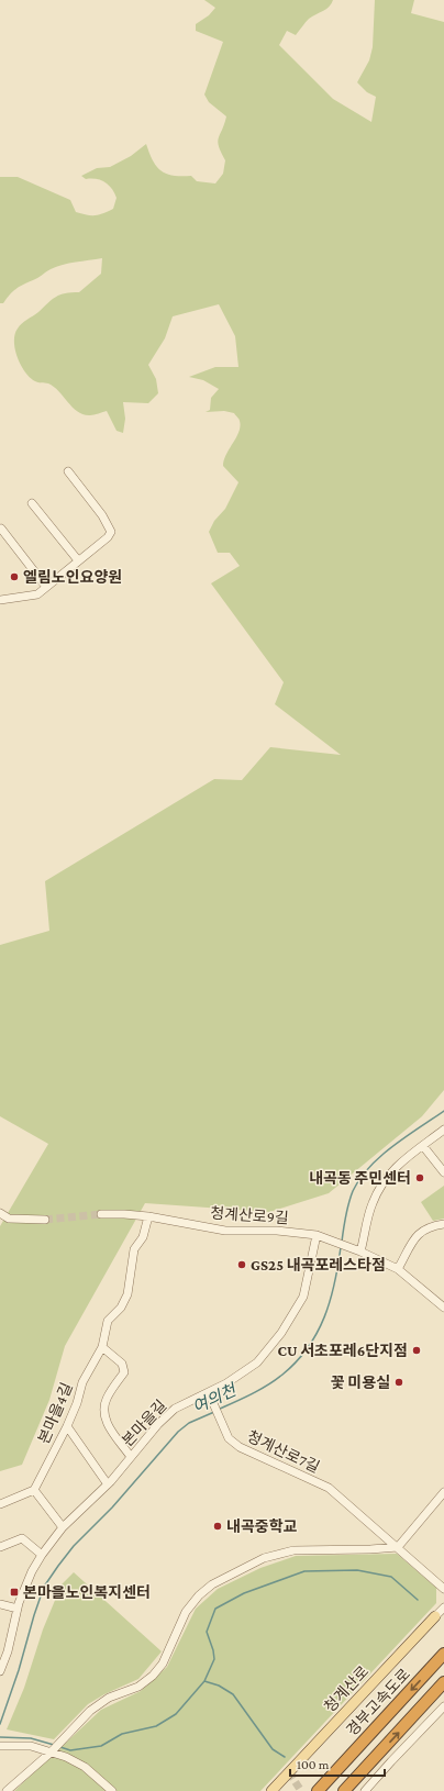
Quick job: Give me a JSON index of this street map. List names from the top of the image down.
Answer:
{
  "streets": {
    "highway": ["경부고속도로"],
    "main road": ["청계산로"],
    "street": [
      "청계산로9길",
      "본마을4길",
      "본마을길",
      "청계산로7길"
    ]
  },
  "crossings": [
    ["본마을길", "청계산로7길"]
  ],
  "water": ["여의천"],
  "places": {
    "other": [
      "엘림노인요양원",
      "내곡동 주민센터",
      "GS25 내곡포레스타점",
      "CU 서초포레6단지점",
      "꽃 미용실",
      "내곡중학교"
    ],
    "transit": ["본마을노인복지센터"]
  },
  "scale_bar": "100 m"
}
